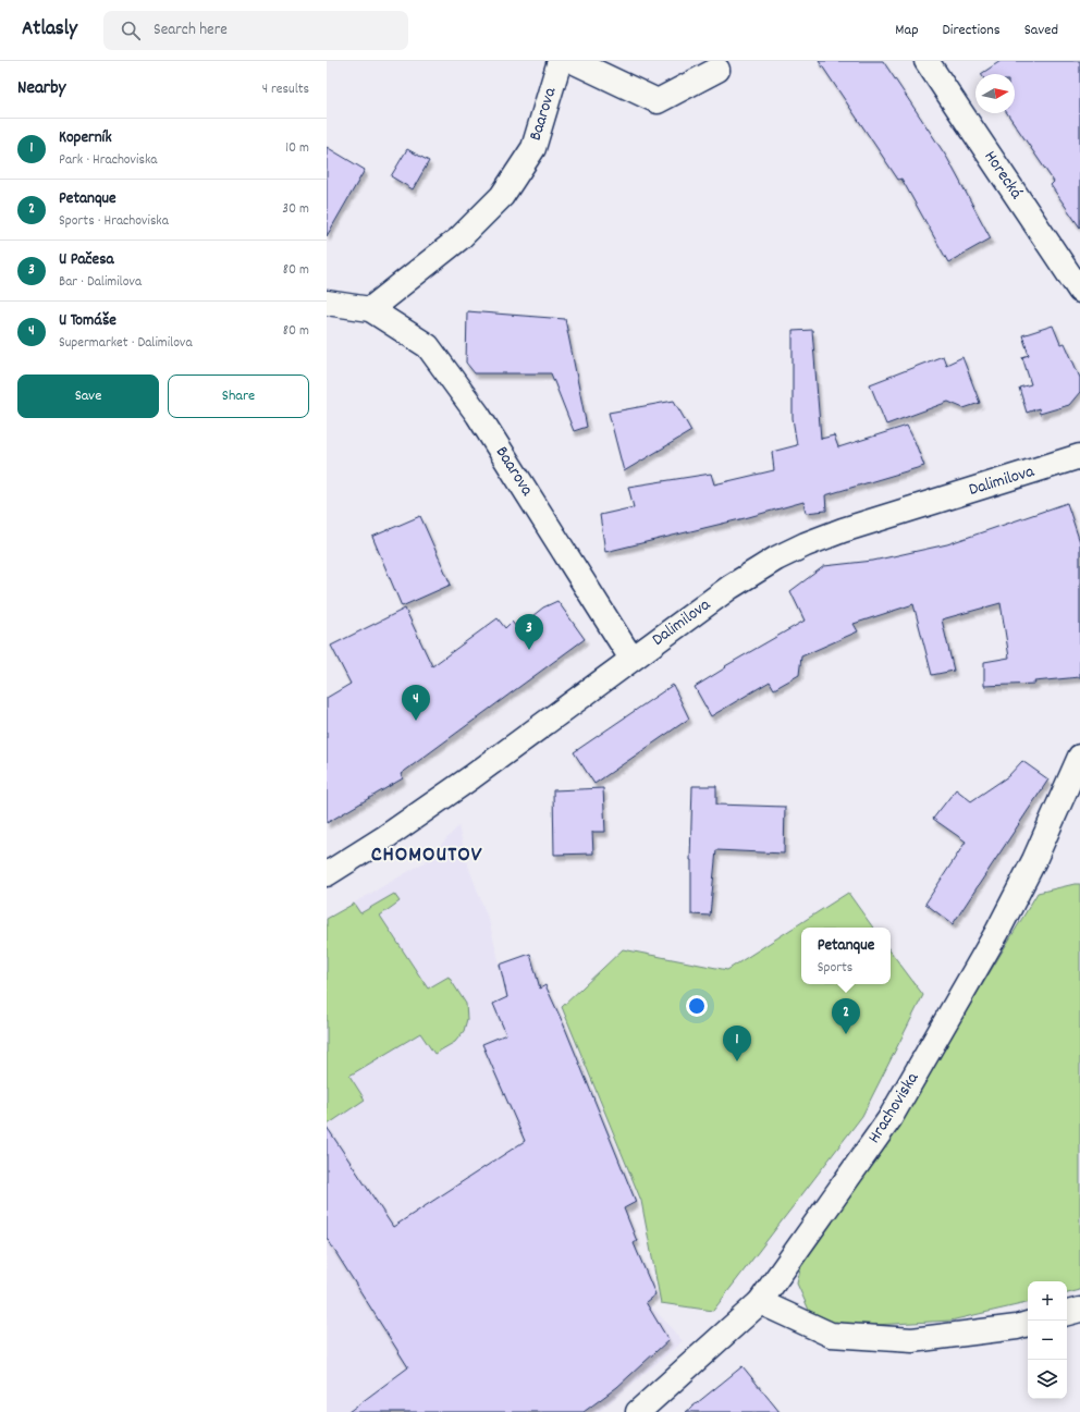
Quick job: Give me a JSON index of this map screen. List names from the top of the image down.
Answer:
{
  "streets": {
    "street": [
      "Baarova",
      "Horecká",
      "Dalimilova",
      "Hrachoviska"
    ]
  },
  "crossings": [
    ["Baarova", "Dalimilova"]
  ],
  "districts": ["CHOMOUTOV"],
  "north": "right",
  "page": {
    "header": "Atlasly",
    "search": "Search here",
    "nav": ["Map", "Directions", "Saved"],
    "heading": ["Nearby", "4 results"],
    "list": [
      {
        "mark": "1",
        "name": "Koperník",
        "note": "Park · Hrachoviska",
        "value": "10 m"
      },
      {
        "mark": "2",
        "name": "Petanque",
        "note": "Sports · Hrachoviska",
        "value": "30 m"
      },
      {
        "mark": "3",
        "name": "U Pačesa",
        "note": "Bar · Dalimilova",
        "value": "80 m"
      },
      {
        "mark": "4",
        "name": "U Tomáše",
        "note": "Supermarket · Dalimilova",
        "value": "80 m"
      }
    ],
    "buttons": ["Save", "Share"],
    "pins": [
      "3",
      "4",
      "2",
      "1"
    ],
    "popup": ["Petanque", "Sports"],
    "map_buttons": ["+", "−"]
  }
}
